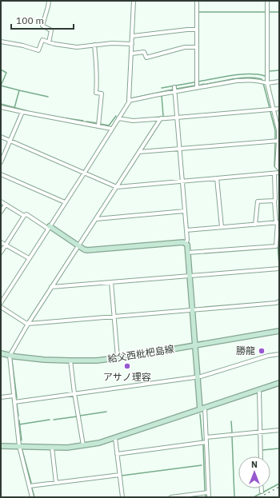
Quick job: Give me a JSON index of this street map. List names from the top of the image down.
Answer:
{
  "streets": {
    "street": ["給父西枇杷島線"]
  },
  "places": ["勝龍", "アサノ理容"],
  "scale_bar": "100 m",
  "north": "top"
}
